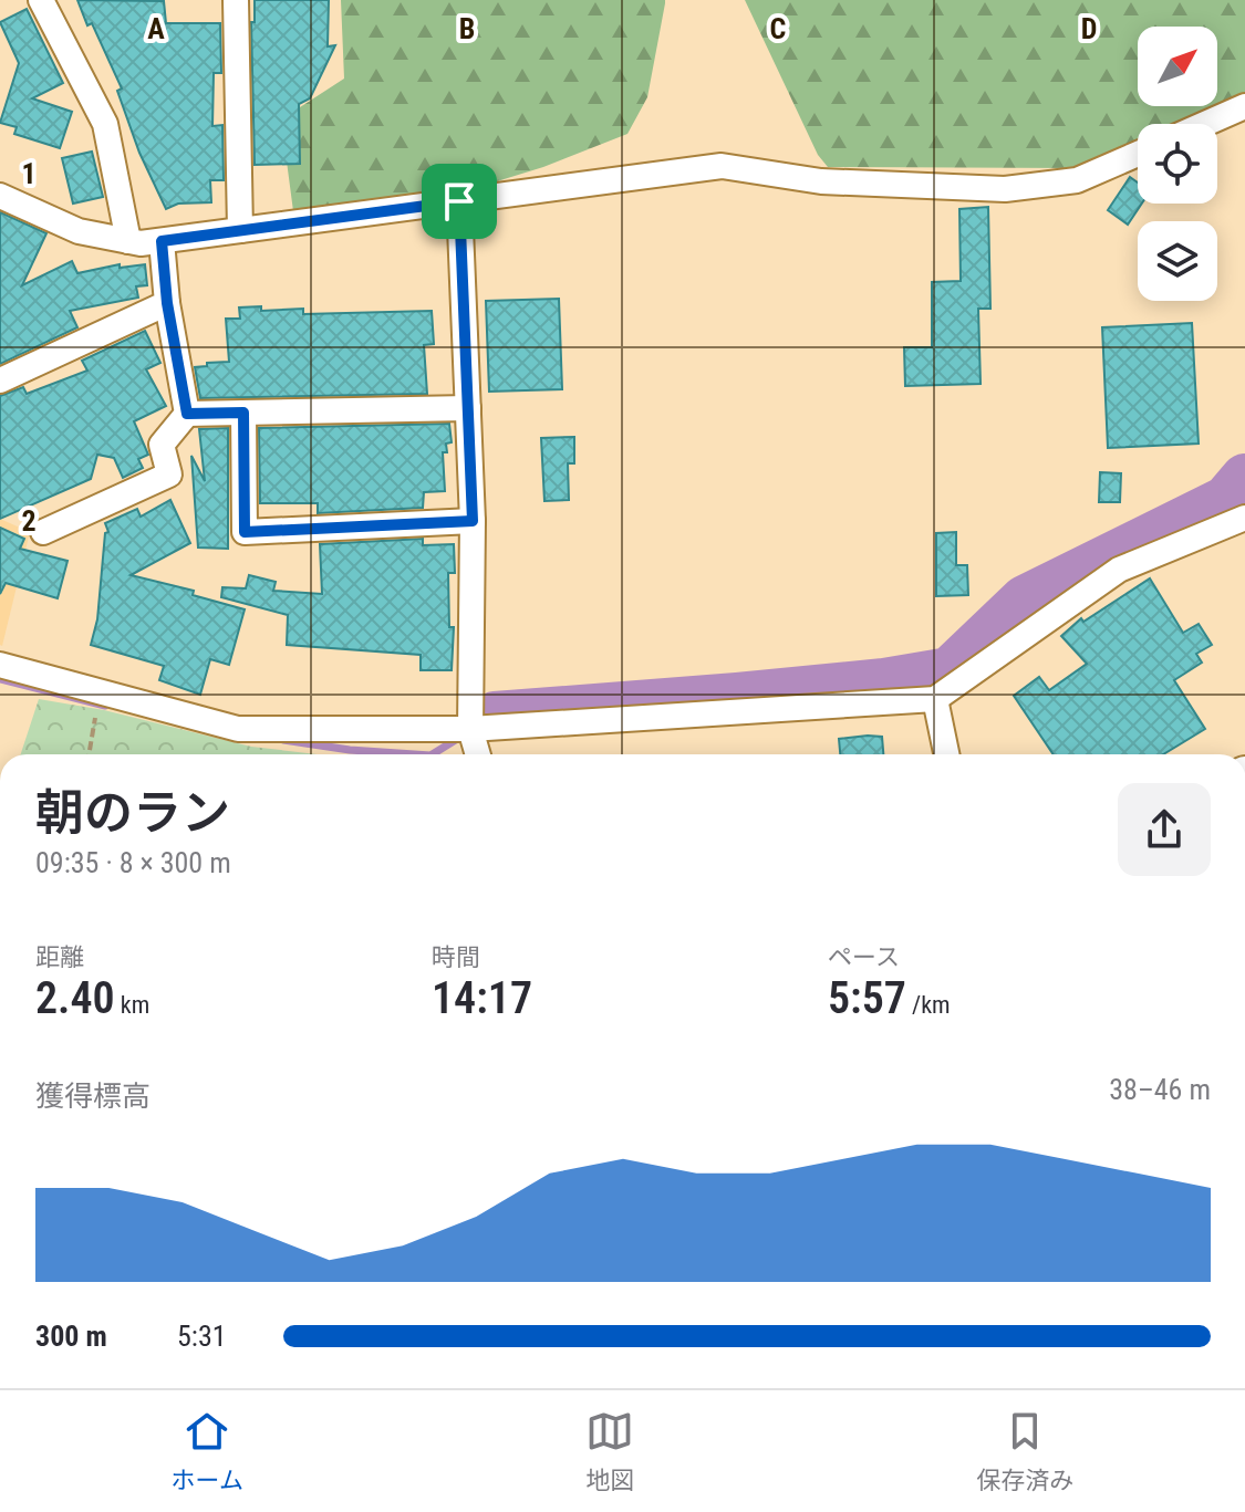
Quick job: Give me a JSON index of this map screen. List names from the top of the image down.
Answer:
{
  "north": "top right",
  "page": {
    "heading": ["朝のラン", "09:35 · 8 × 300 m"],
    "stats": [
      ["距離", "2.40 km"],
      ["時間", "14:17"],
      ["ペース", "5:57 /km"]
    ],
    "chart": ["獲得標高", "38–46 m"],
    "list": [
      {
        "name": "300 m",
        "note": "5:31"
      }
    ],
    "tabs": ["ホーム", "地図", "保存済み"]
  },
  "grid": {
    "columns": [
      "A",
      "B",
      "C",
      "D"
    ],
    "rows": ["1", "2"]
  }
}
